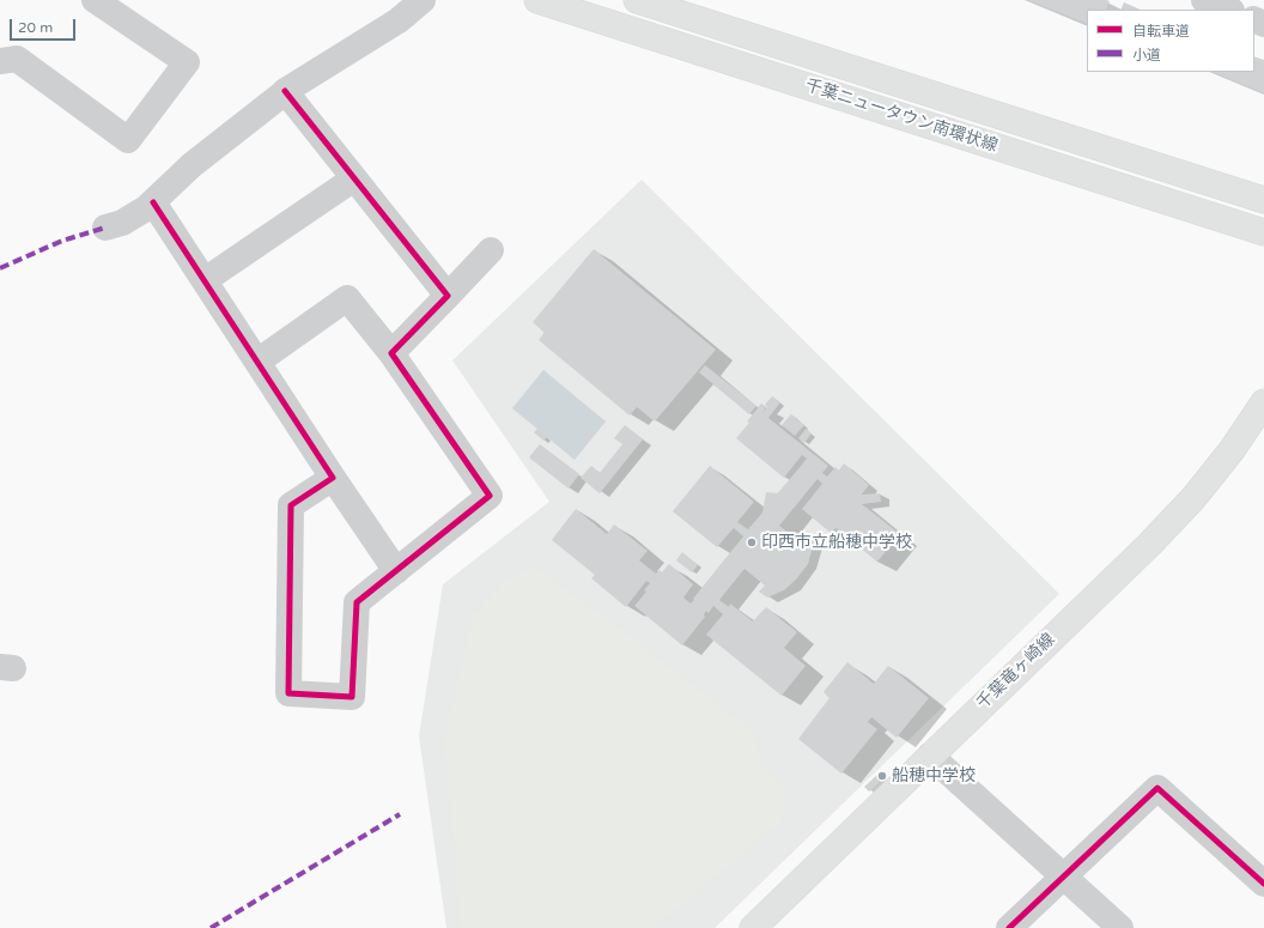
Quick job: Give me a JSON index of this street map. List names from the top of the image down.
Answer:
{
  "streets": {
    "main road": ["千葉ニュータウン南環状線", "千葉竜ヶ崎線"]
  },
  "places": ["印西市立船穂中学校", "船穂中学校"],
  "legend": ["自転車道", "小道"],
  "scale_bar": "20 m"
}
